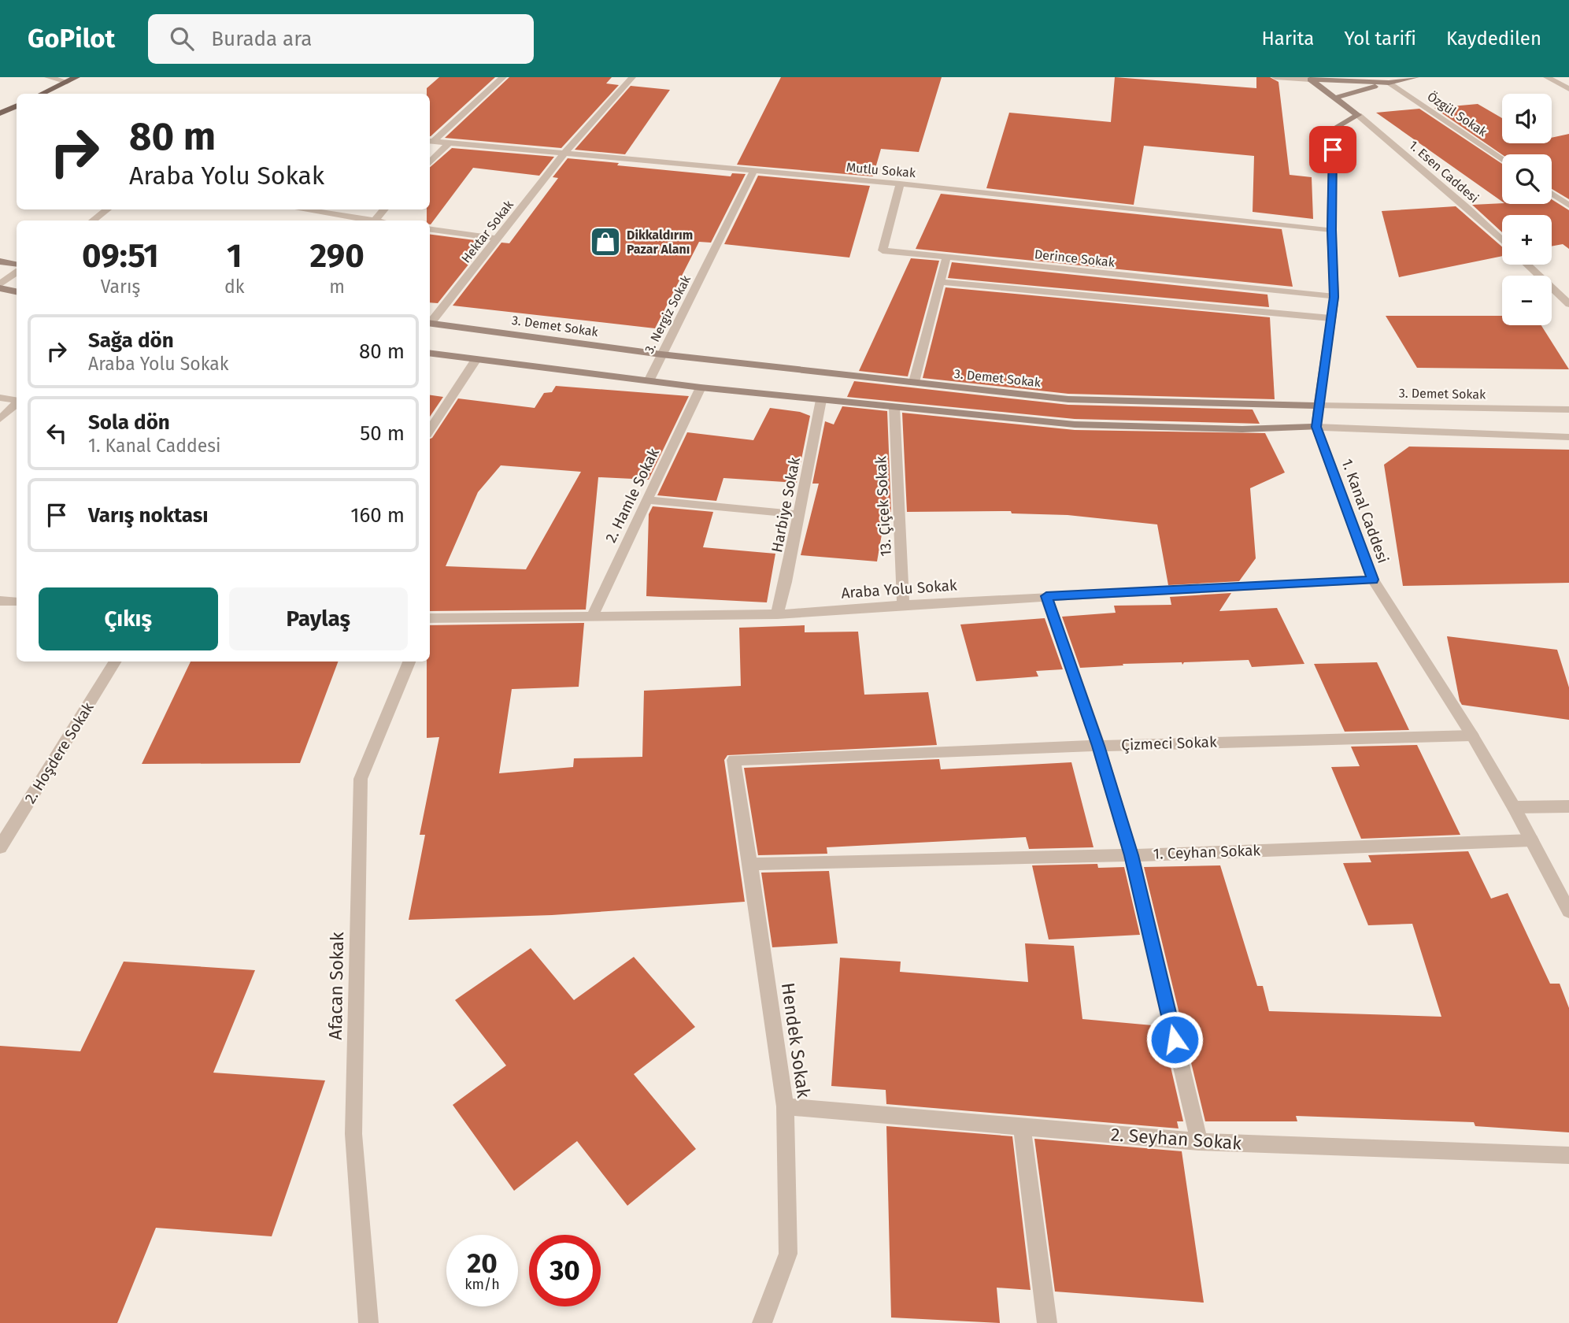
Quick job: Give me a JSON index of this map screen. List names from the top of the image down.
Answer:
{
  "streets": {
    "main road": ["3. Demet Sokak", "1. Kanal Caddesi"],
    "street": [
      "Özgül Sokak",
      "Mutlu Sokak",
      "1. Esen Caddesi",
      "Hektar Sokak",
      "Derince Sokak",
      "3. Nergiz Sokak",
      "2. Hamle Sokak",
      "Harbiye Sokak",
      "13. Çiçek Sokak",
      "Araba Yolu Sokak",
      "Çizmeci Sokak",
      "2. Hoşdere Sokak",
      "1. Ceyhan Sokak",
      "Afacan Sokak",
      "Hendek Sokak",
      "2. Seyhan Sokak"
    ]
  },
  "crossings": [
    ["Mutlu Sokak", "Hektar Sokak"],
    ["Mutlu Sokak", "Derince Sokak"],
    ["Mutlu Sokak", "3. Nergiz Sokak"],
    ["Mutlu Sokak", "1. Kanal Caddesi"],
    ["1. Esen Caddesi", "1. Kanal Caddesi"],
    ["Derince Sokak", "1. Kanal Caddesi"],
    ["3. Nergiz Sokak", "3. Demet Sokak"],
    ["3. Demet Sokak", "1. Kanal Caddesi"],
    ["2. Hamle Sokak", "Araba Yolu Sokak"],
    ["Harbiye Sokak", "Araba Yolu Sokak"],
    ["13. Çiçek Sokak", "Araba Yolu Sokak"],
    ["1. Kanal Caddesi", "Araba Yolu Sokak"],
    ["1. Kanal Caddesi", "Çizmeci Sokak"],
    ["1. Kanal Caddesi", "1. Ceyhan Sokak"],
    ["Çizmeci Sokak", "Hendek Sokak"],
    ["1. Ceyhan Sokak", "Hendek Sokak"],
    ["Hendek Sokak", "2. Seyhan Sokak"]
  ],
  "places": {
    "shop": ["Dikkaldırım Pazar Alanı"]
  },
  "page": {
    "header": "GoPilot",
    "search": "Burada ara",
    "nav": ["Harita", "Yol tarifi", "Kaydedilen"],
    "map_buttons": ["+", "−"],
    "turn": ["80 m", "Araba Yolu Sokak"],
    "eta": [
      "09:51",
      "Varış",
      "1",
      "dk",
      "290",
      "m"
    ],
    "list": [
      {
        "name": "Sağa dön",
        "note": "Araba Yolu Sokak",
        "value": "80 m"
      },
      {
        "name": "Sola dön",
        "note": "1. Kanal Caddesi",
        "value": "50 m"
      },
      {
        "name": "Varış noktası",
        "value": "160 m"
      }
    ],
    "buttons": ["Çıkış", "Paylaş"],
    "speed": "20 km/h",
    "limit": "30"
  }
}
